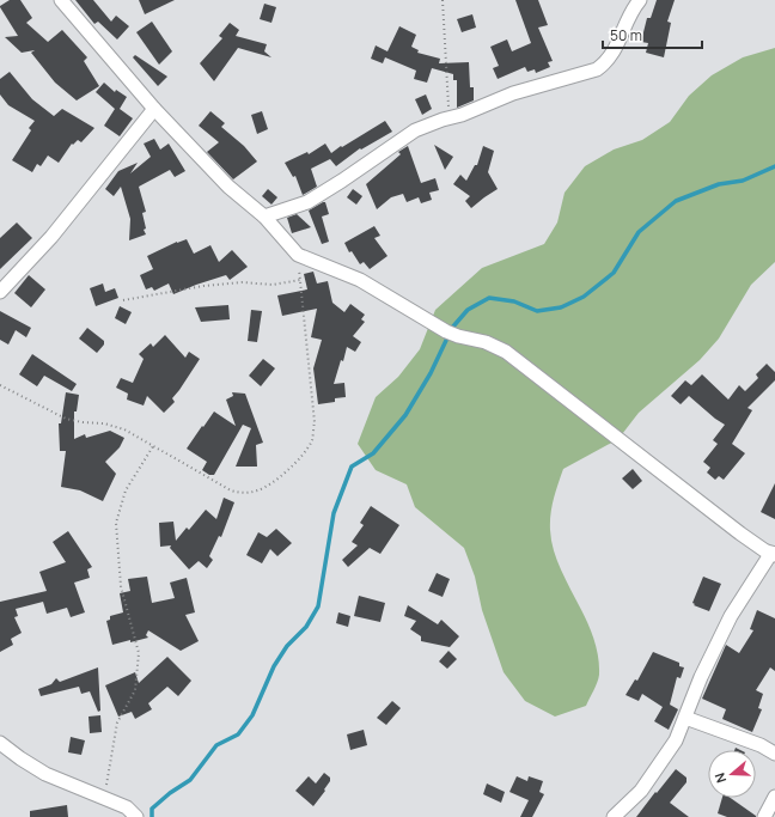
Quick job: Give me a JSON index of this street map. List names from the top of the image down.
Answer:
{
  "scale_bar": "50 m",
  "north": "left"
}
